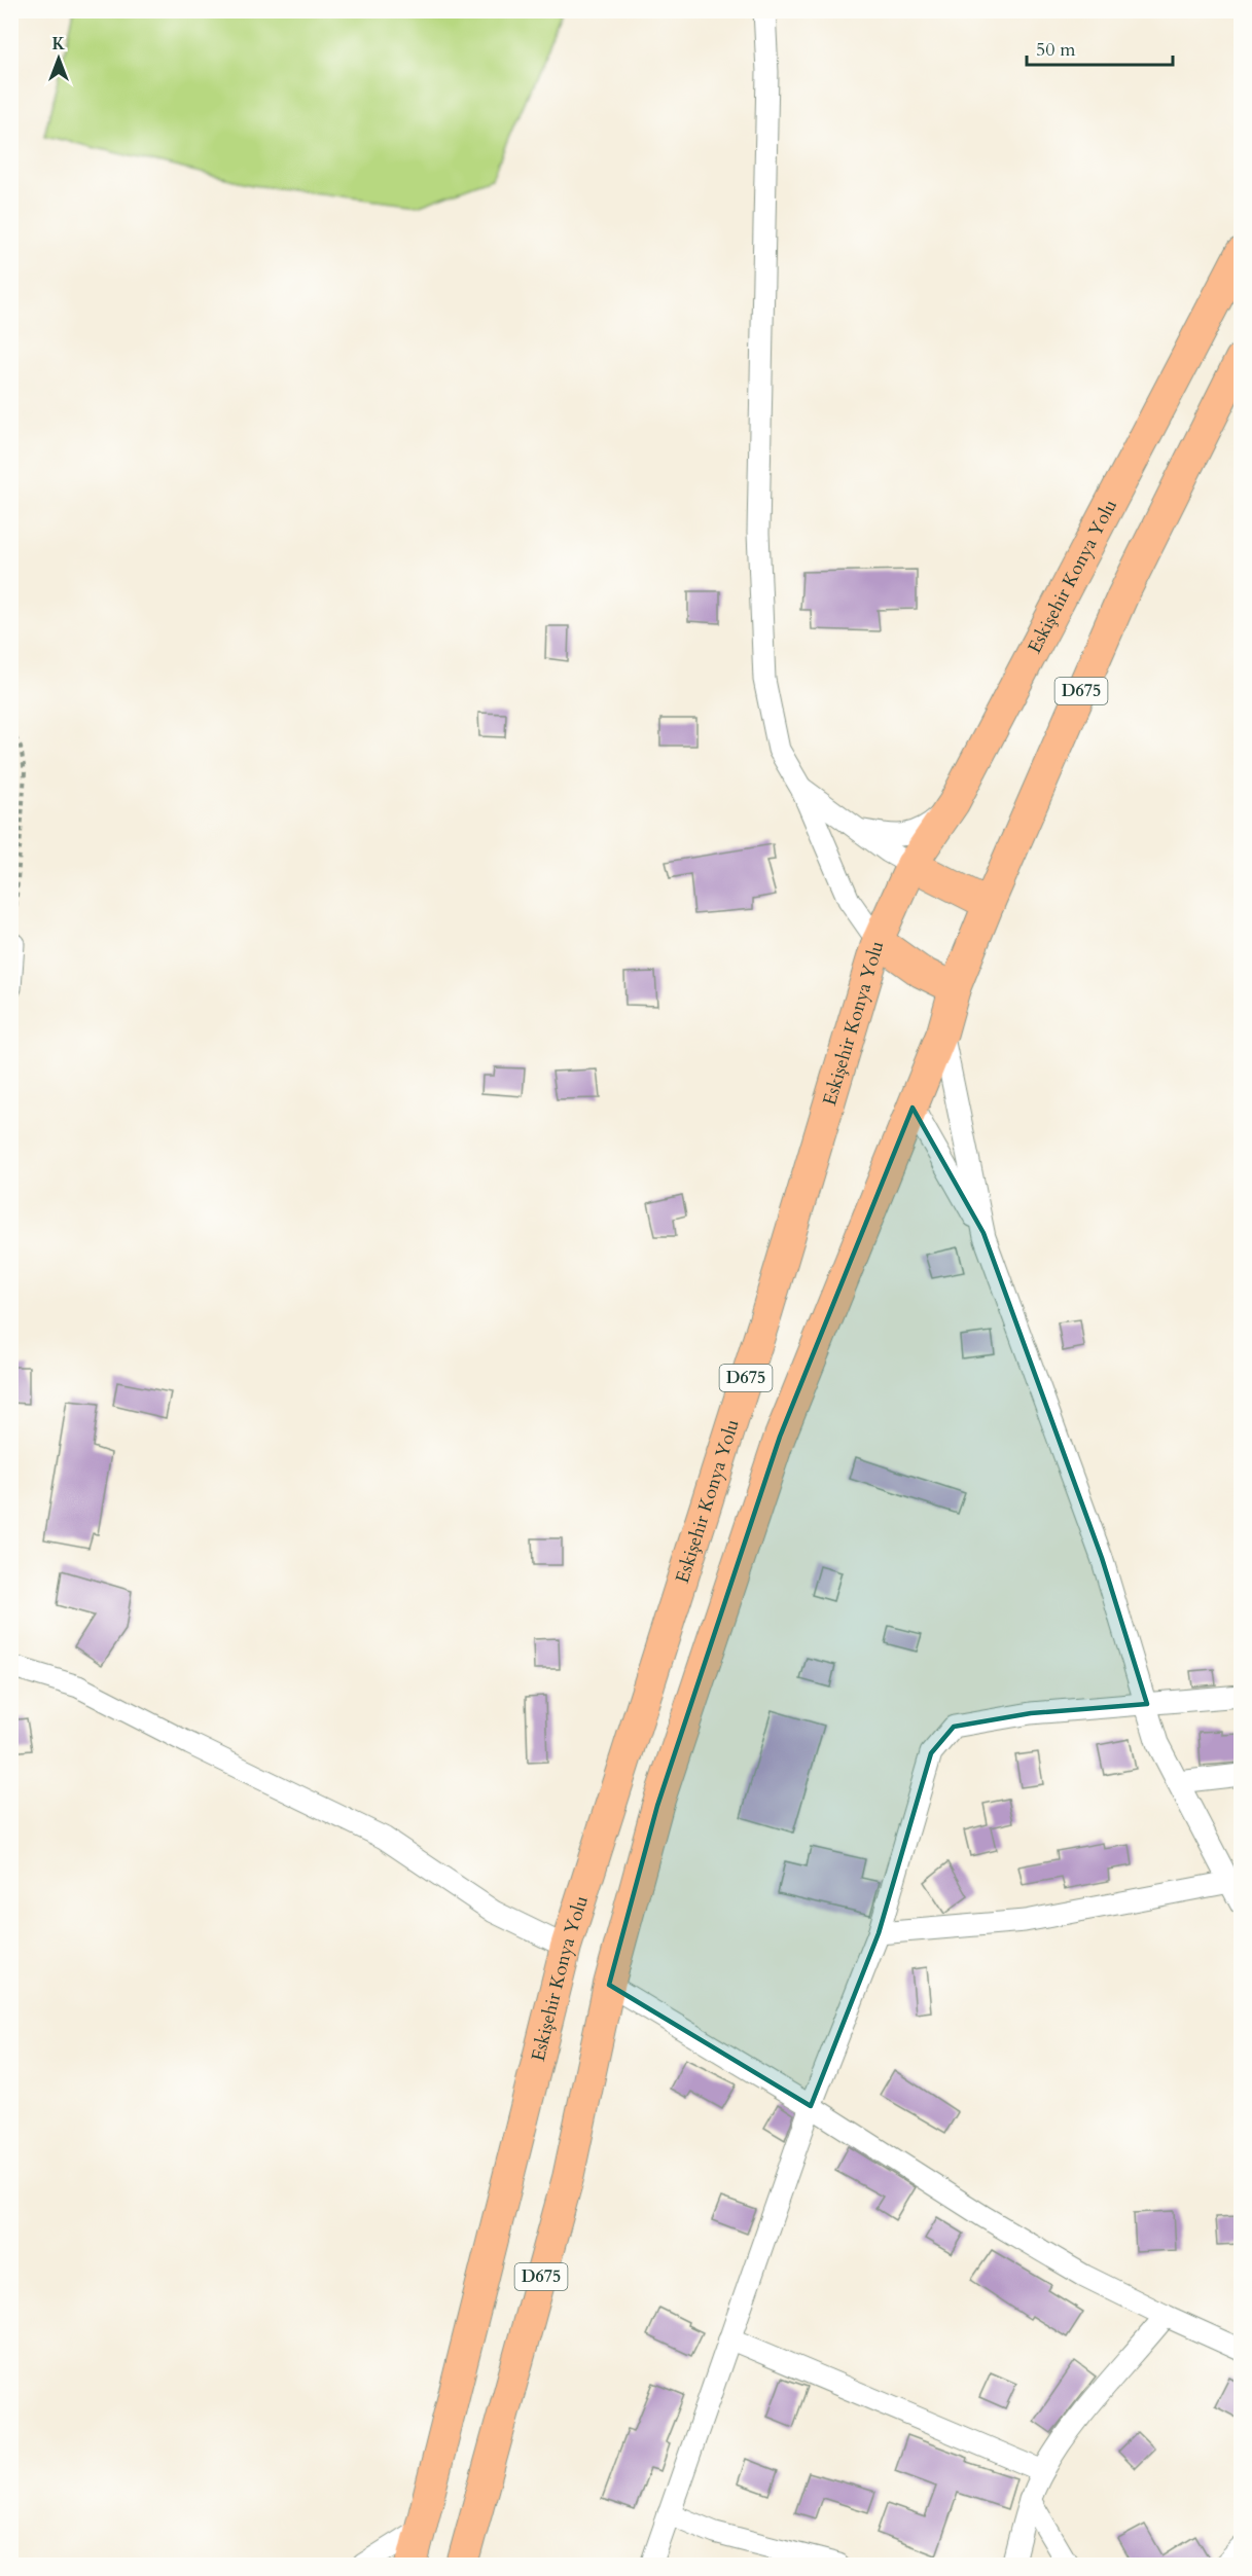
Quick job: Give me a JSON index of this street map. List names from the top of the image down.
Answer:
{
  "streets": {
    "highway": ["Eskişehir Konya Yolu", "D675"]
  },
  "scale_bar": "50 m",
  "north": "top"
}
